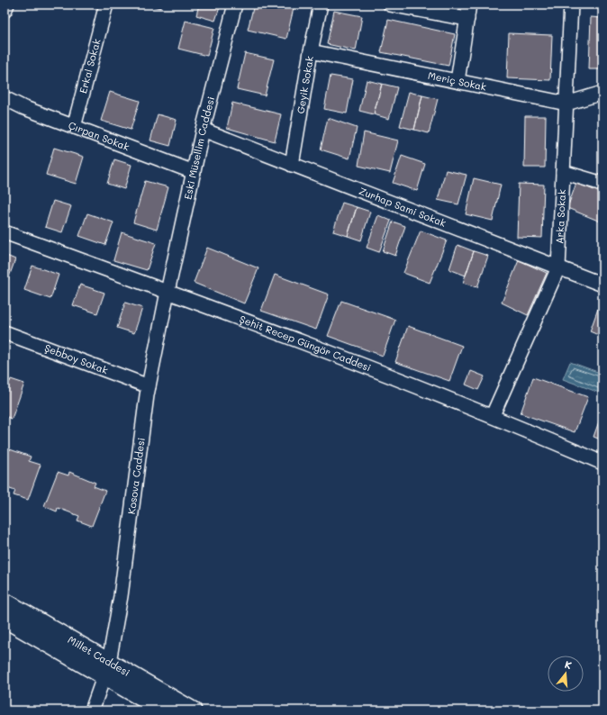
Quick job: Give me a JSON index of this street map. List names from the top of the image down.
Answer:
{
  "streets": {
    "main road": ["Millet Caddesi"],
    "street": [
      "Erkal Sokak",
      "Meriç Sokak",
      "Geyik Sokak",
      "Çırpan Sokak",
      "Eski Müsellim Caddesi",
      "Zurhap Sami Sokak",
      "Arka Sokak",
      "Şehit Recep Güngör Caddesi",
      "Şebboy Sokak",
      "Kosova Caddesi"
    ]
  },
  "crossings": [
    ["Erkal Sokak", "Çırpan Sokak"],
    ["Meriç Sokak", "Geyik Sokak"],
    ["Meriç Sokak", "Arka Sokak"],
    ["Geyik Sokak", "Zurhap Sami Sokak"],
    ["Çırpan Sokak", "Eski Müsellim Caddesi"],
    ["Eski Müsellim Caddesi", "Zurhap Sami Sokak"],
    ["Eski Müsellim Caddesi", "Şehit Recep Güngör Caddesi"],
    ["Eski Müsellim Caddesi", "Kosova Caddesi"],
    ["Zurhap Sami Sokak", "Arka Sokak"],
    ["Arka Sokak", "Şehit Recep Güngör Caddesi"],
    ["Şehit Recep Güngör Caddesi", "Kosova Caddesi"],
    ["Şebboy Sokak", "Kosova Caddesi"],
    ["Kosova Caddesi", "Millet Caddesi"]
  ],
  "north": "top"
}
